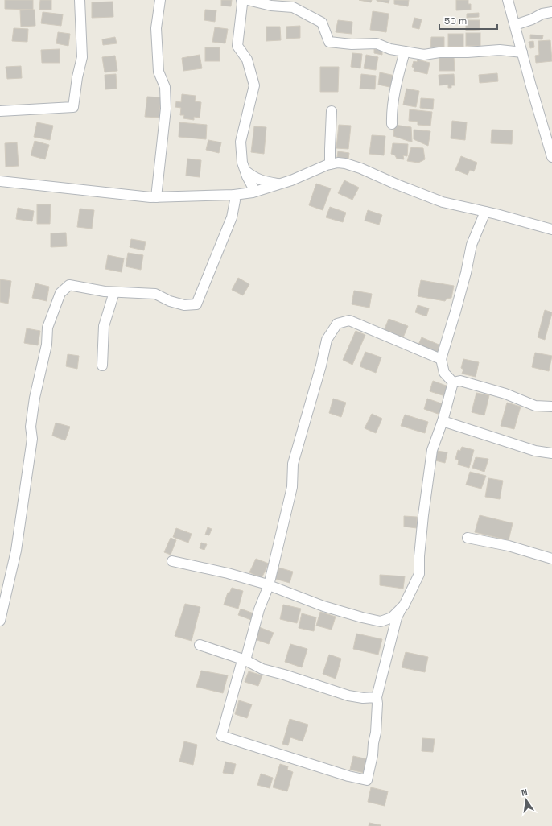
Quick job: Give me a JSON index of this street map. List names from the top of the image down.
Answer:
{
  "scale_bar": "50 m",
  "north": "top"
}
